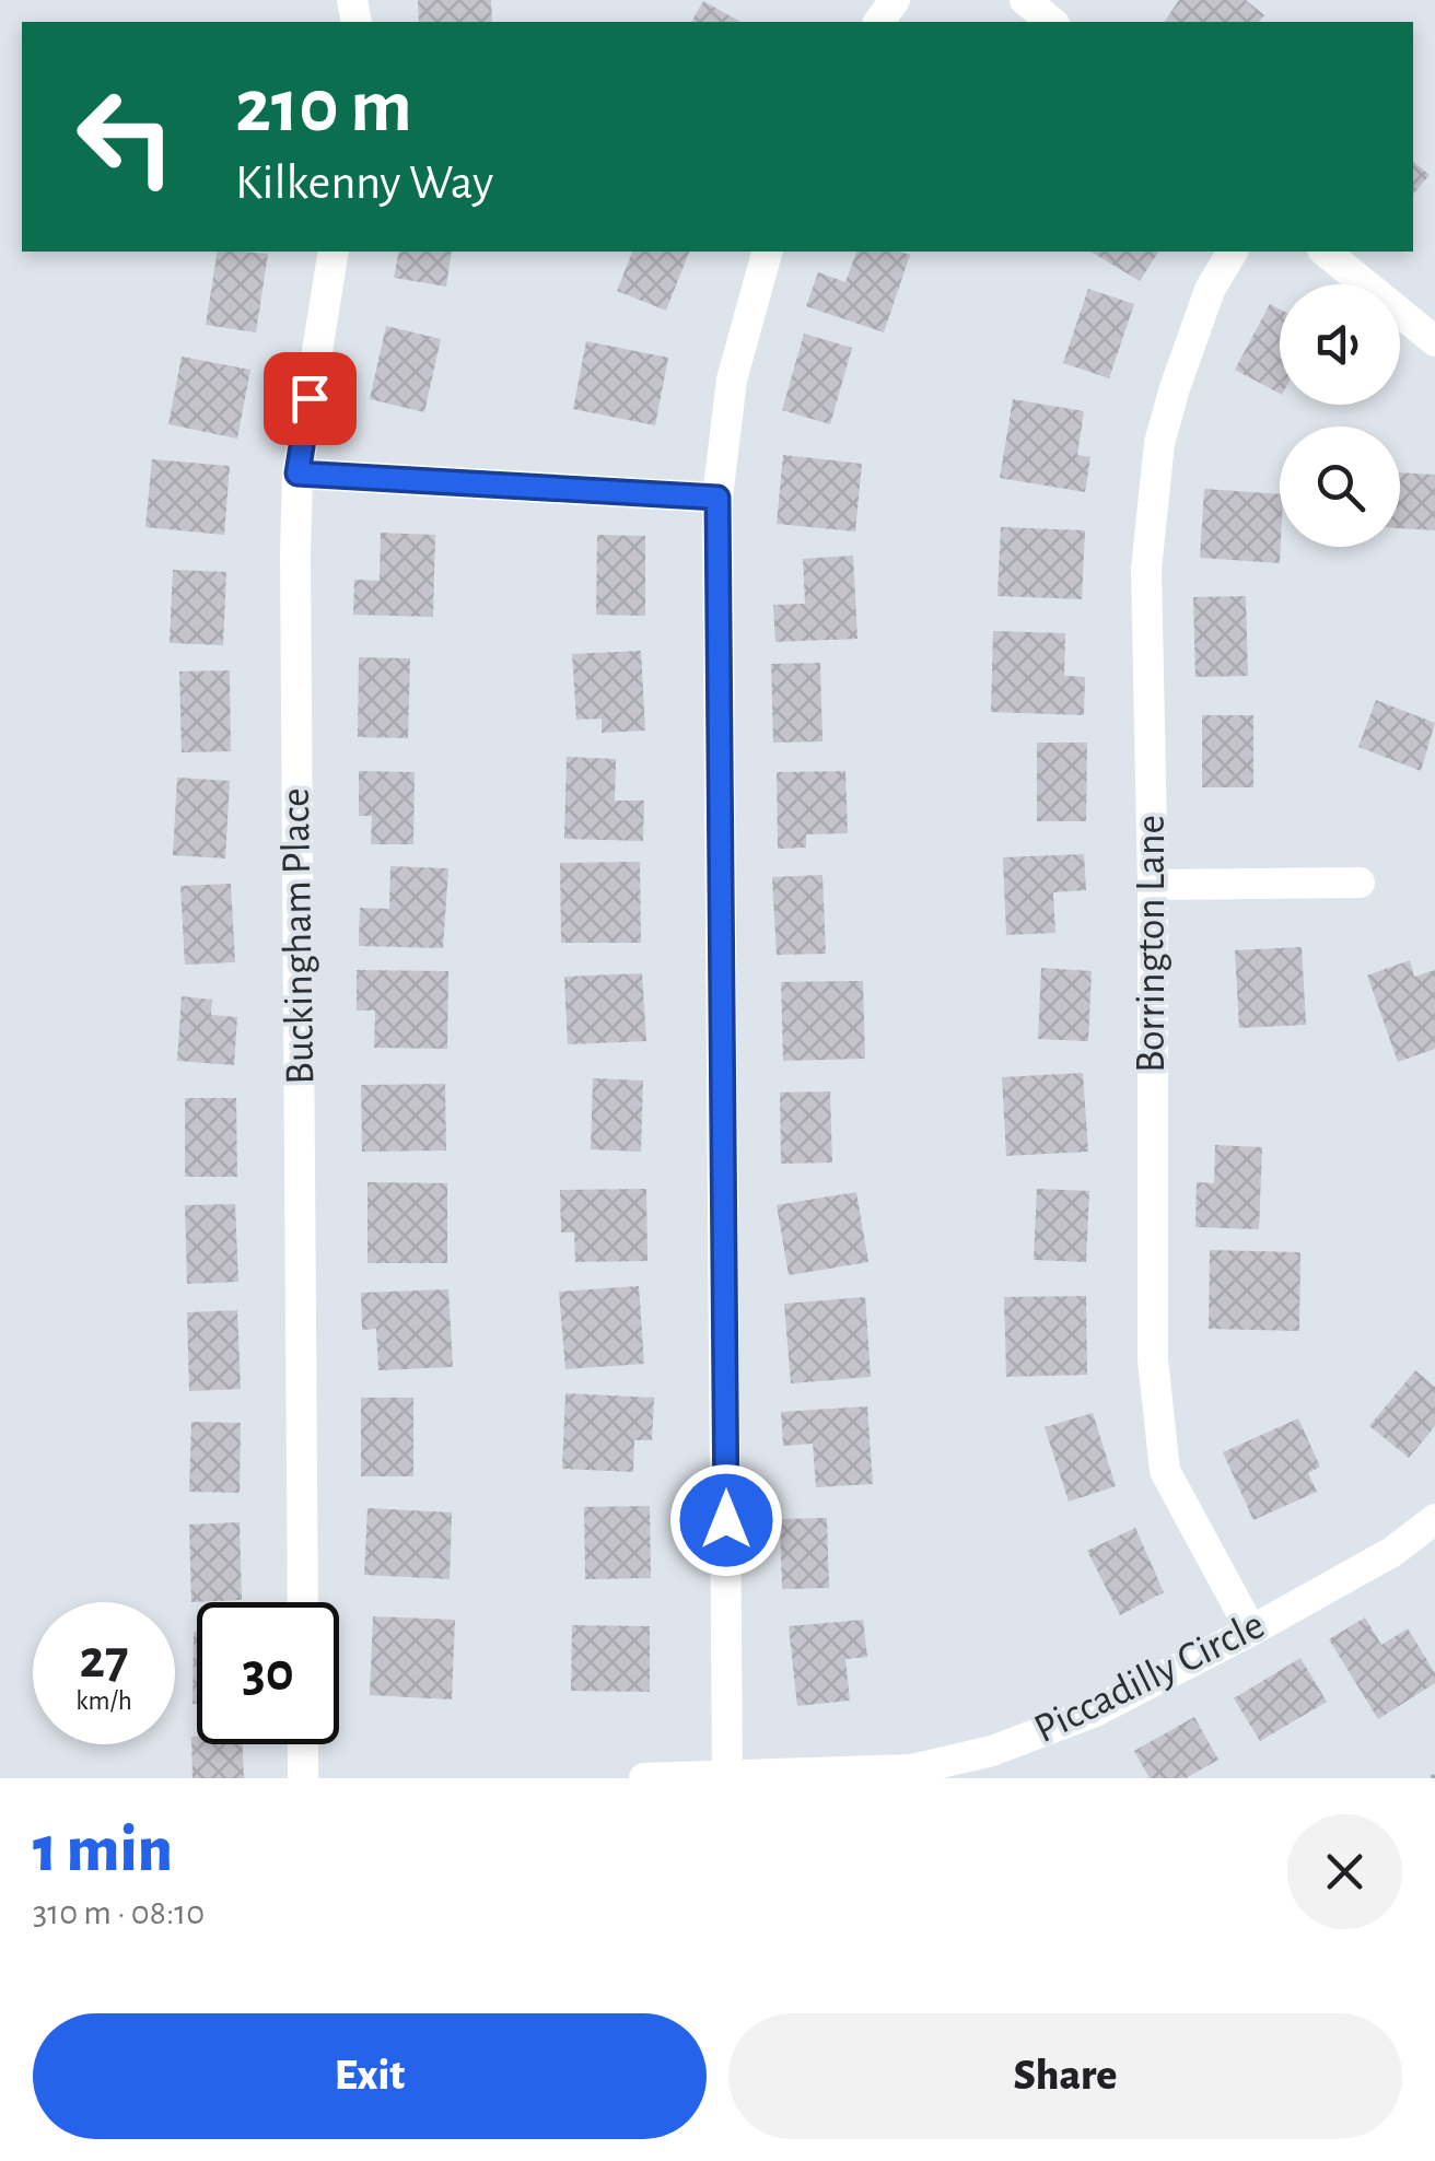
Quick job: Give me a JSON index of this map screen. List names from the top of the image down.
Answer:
{
  "streets": {
    "street": ["Buckingham Place", "Borrington Lane", "Piccadilly Circle"]
  },
  "crossings": [
    ["Borrington Lane", "Piccadilly Circle"]
  ],
  "page": {
    "turn": ["210 m", "Kilkenny Way"],
    "speed": "27 km/h",
    "limit": "30",
    "heading": ["1 min", "310 m · 08:10"],
    "buttons": ["Exit", "Share"]
  }
}
